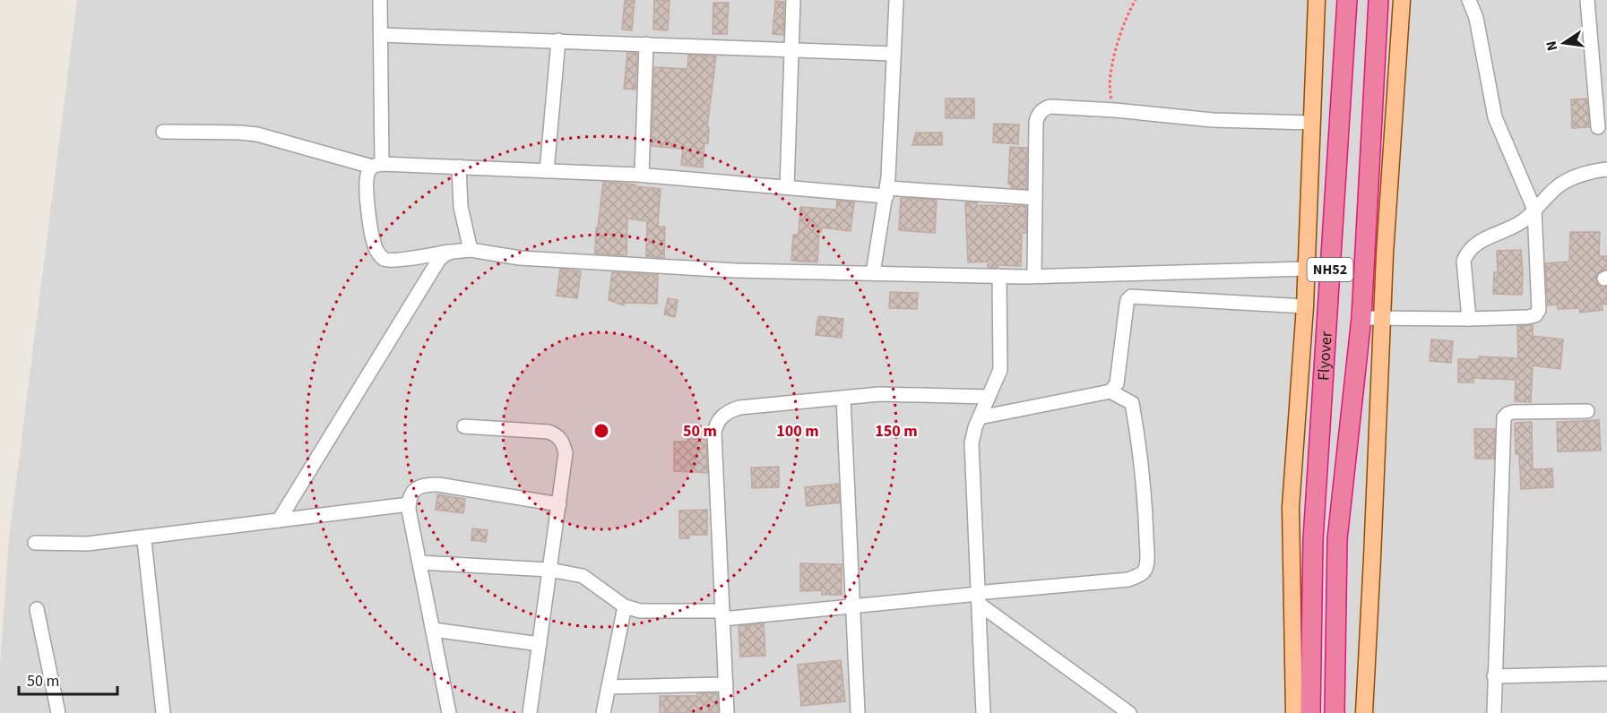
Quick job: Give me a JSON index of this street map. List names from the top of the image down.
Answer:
{
  "streets": {
    "highway": ["NH52", "Flyover"]
  },
  "crossings": [
    ["NH52", "Flyover"]
  ],
  "scale_bar": "50 m",
  "north": "left",
  "rings": ["50 m", "100 m", "150 m"]
}
